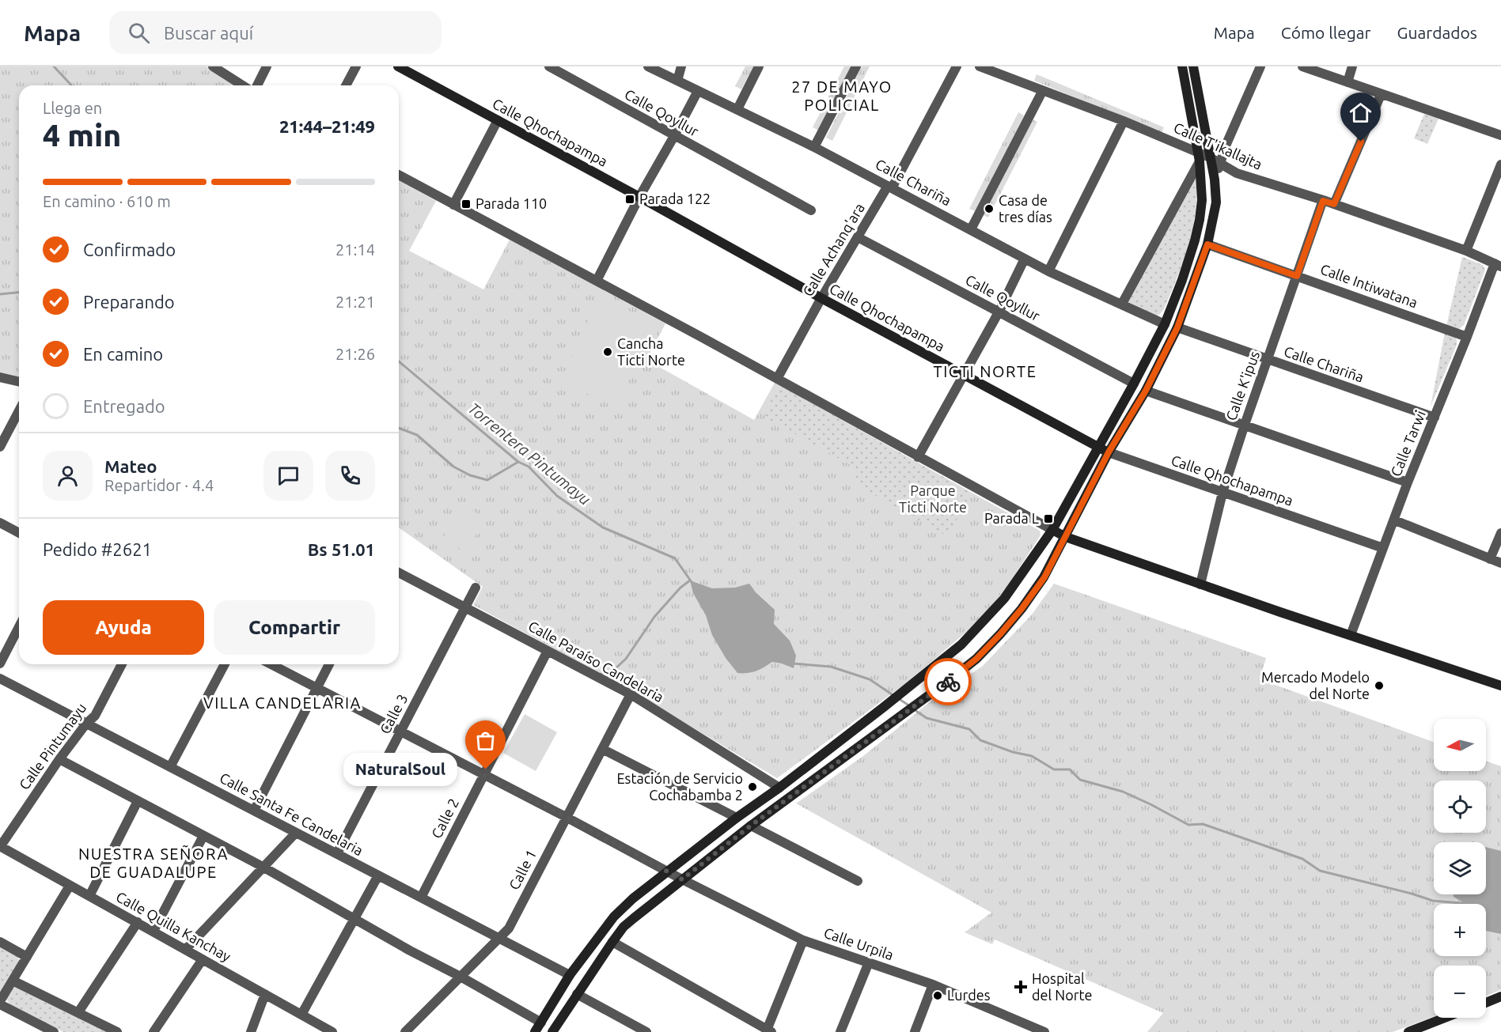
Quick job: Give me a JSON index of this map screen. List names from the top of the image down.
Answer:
{
  "streets": {
    "main road": ["Calle Qhochapampa"],
    "street": [
      "Calle Qoyllur",
      "Calle T'ikallajta",
      "Calle Chariña",
      "Calle Achanq'ara",
      "Calle Intiwatana",
      "Calle K'ipus",
      "Calle Tarwi",
      "Calle Paraíso Candelaria",
      "Calle 3",
      "Calle Pintumayu",
      "Calle Santa Fe Candelaria",
      "Calle 2",
      "Calle 1",
      "Calle Quilla Kanchay",
      "Calle Urpila"
    ]
  },
  "crossings": [
    ["Calle Qoyllur", "Calle Achanq'ara"],
    ["Calle Qhochapampa", "Calle Achanq'ara"],
    ["Calle Qhochapampa", "Calle K'ipus"],
    ["Calle Qhochapampa", "Calle Tarwi"],
    ["Calle T'ikallajta", "Calle K'ipus"],
    ["Calle T'ikallajta", "Calle Tarwi"],
    ["Calle Chariña", "Calle Achanq'ara"],
    ["Calle Chariña", "Calle K'ipus"],
    ["Calle Chariña", "Calle Tarwi"],
    ["Calle Intiwatana", "Calle K'ipus"],
    ["Calle Intiwatana", "Calle Tarwi"],
    ["Calle Paraíso Candelaria", "Calle 3"],
    ["Calle Paraíso Candelaria", "Calle 2"],
    ["Calle Paraíso Candelaria", "Calle 1"],
    ["Calle 3", "Calle Santa Fe Candelaria"],
    ["Calle 3", "Calle Urpila"],
    ["Calle Pintumayu", "Calle Santa Fe Candelaria"],
    ["Calle Pintumayu", "Calle Quilla Kanchay"],
    ["Calle Santa Fe Candelaria", "Calle 2"],
    ["Calle Santa Fe Candelaria", "Calle 1"],
    ["Calle 2", "Calle Urpila"],
    ["Calle 1", "Calle Urpila"]
  ],
  "districts": [
    "27 DE MAYO POLICIAL",
    "TICTI NORTE",
    "VILLA CANDELARIA",
    "NUESTRA SEÑORA DE GUADALUPE"
  ],
  "water": ["Torrentera Pintumayu"],
  "parks": ["Parque Ticti Norte"],
  "places": {
    "transit": ["Parada 122", "Parada 110", "Parada L"],
    "other": [
      "Casa de tres días",
      "Cancha Ticti Norte",
      "Mercado Modelo del Norte",
      "NaturalSoul",
      "Estación de Servicio Cochabamba 2",
      "Lurdes"
    ],
    "health": ["Hospital del Norte"]
  },
  "north": "left",
  "page": {
    "header": "Mapa",
    "search": "Buscar aquí",
    "nav": ["Mapa", "Cómo llegar", "Guardados"],
    "heading": ["4 min", "Llega en", "21:44–21:49"],
    "panel": [
      "Mateo",
      "Repartidor · 4.4",
      "Pedido #2621",
      "Bs 51.01"
    ],
    "bar": "En camino · 610 m",
    "list": [
      ["Confirmado", "21:14"],
      ["Preparando", "21:21"],
      ["En camino", "21:26"],
      "Entregado"
    ],
    "buttons": ["Ayuda", "Compartir"],
    "map_buttons": ["+", "−"],
    "bubble": "NaturalSoul"
  }
}
